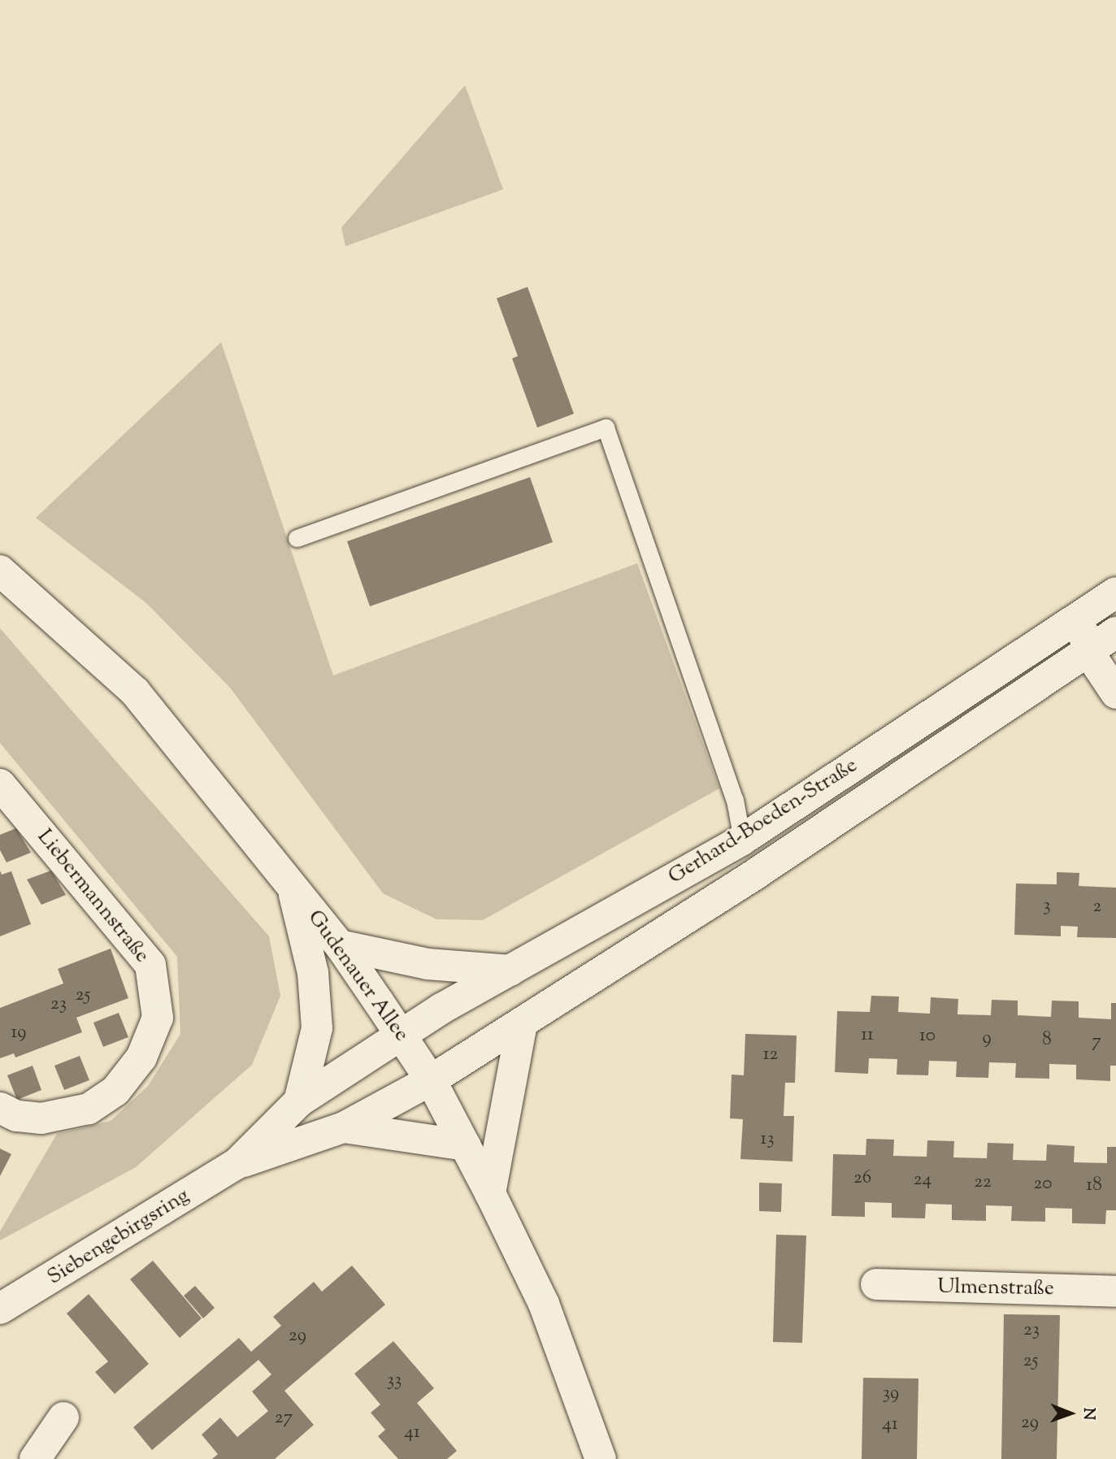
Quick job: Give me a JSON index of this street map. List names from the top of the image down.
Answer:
{
  "streets": {
    "main road": [
      "Gerhard-Boeden-Straße",
      "Liebermannstraße",
      "Gudenauer Allee",
      "Siebengebirgsring",
      "Ulmenstraße"
    ]
  },
  "crossings": [
    ["Gerhard-Boeden-Straße", "Gudenauer Allee"],
    ["Gerhard-Boeden-Straße", "Siebengebirgsring"],
    ["Gudenauer Allee", "Siebengebirgsring"]
  ],
  "house_numbers": [
    "3",
    "2",
    "25",
    "23",
    "19",
    "11",
    "10",
    "9",
    "8",
    "7",
    "12",
    "13",
    "26",
    "24",
    "22",
    "20",
    "18",
    "23",
    "29",
    "25",
    "33",
    "39",
    "27",
    "29",
    "41",
    "41"
  ],
  "north": "right"
}
